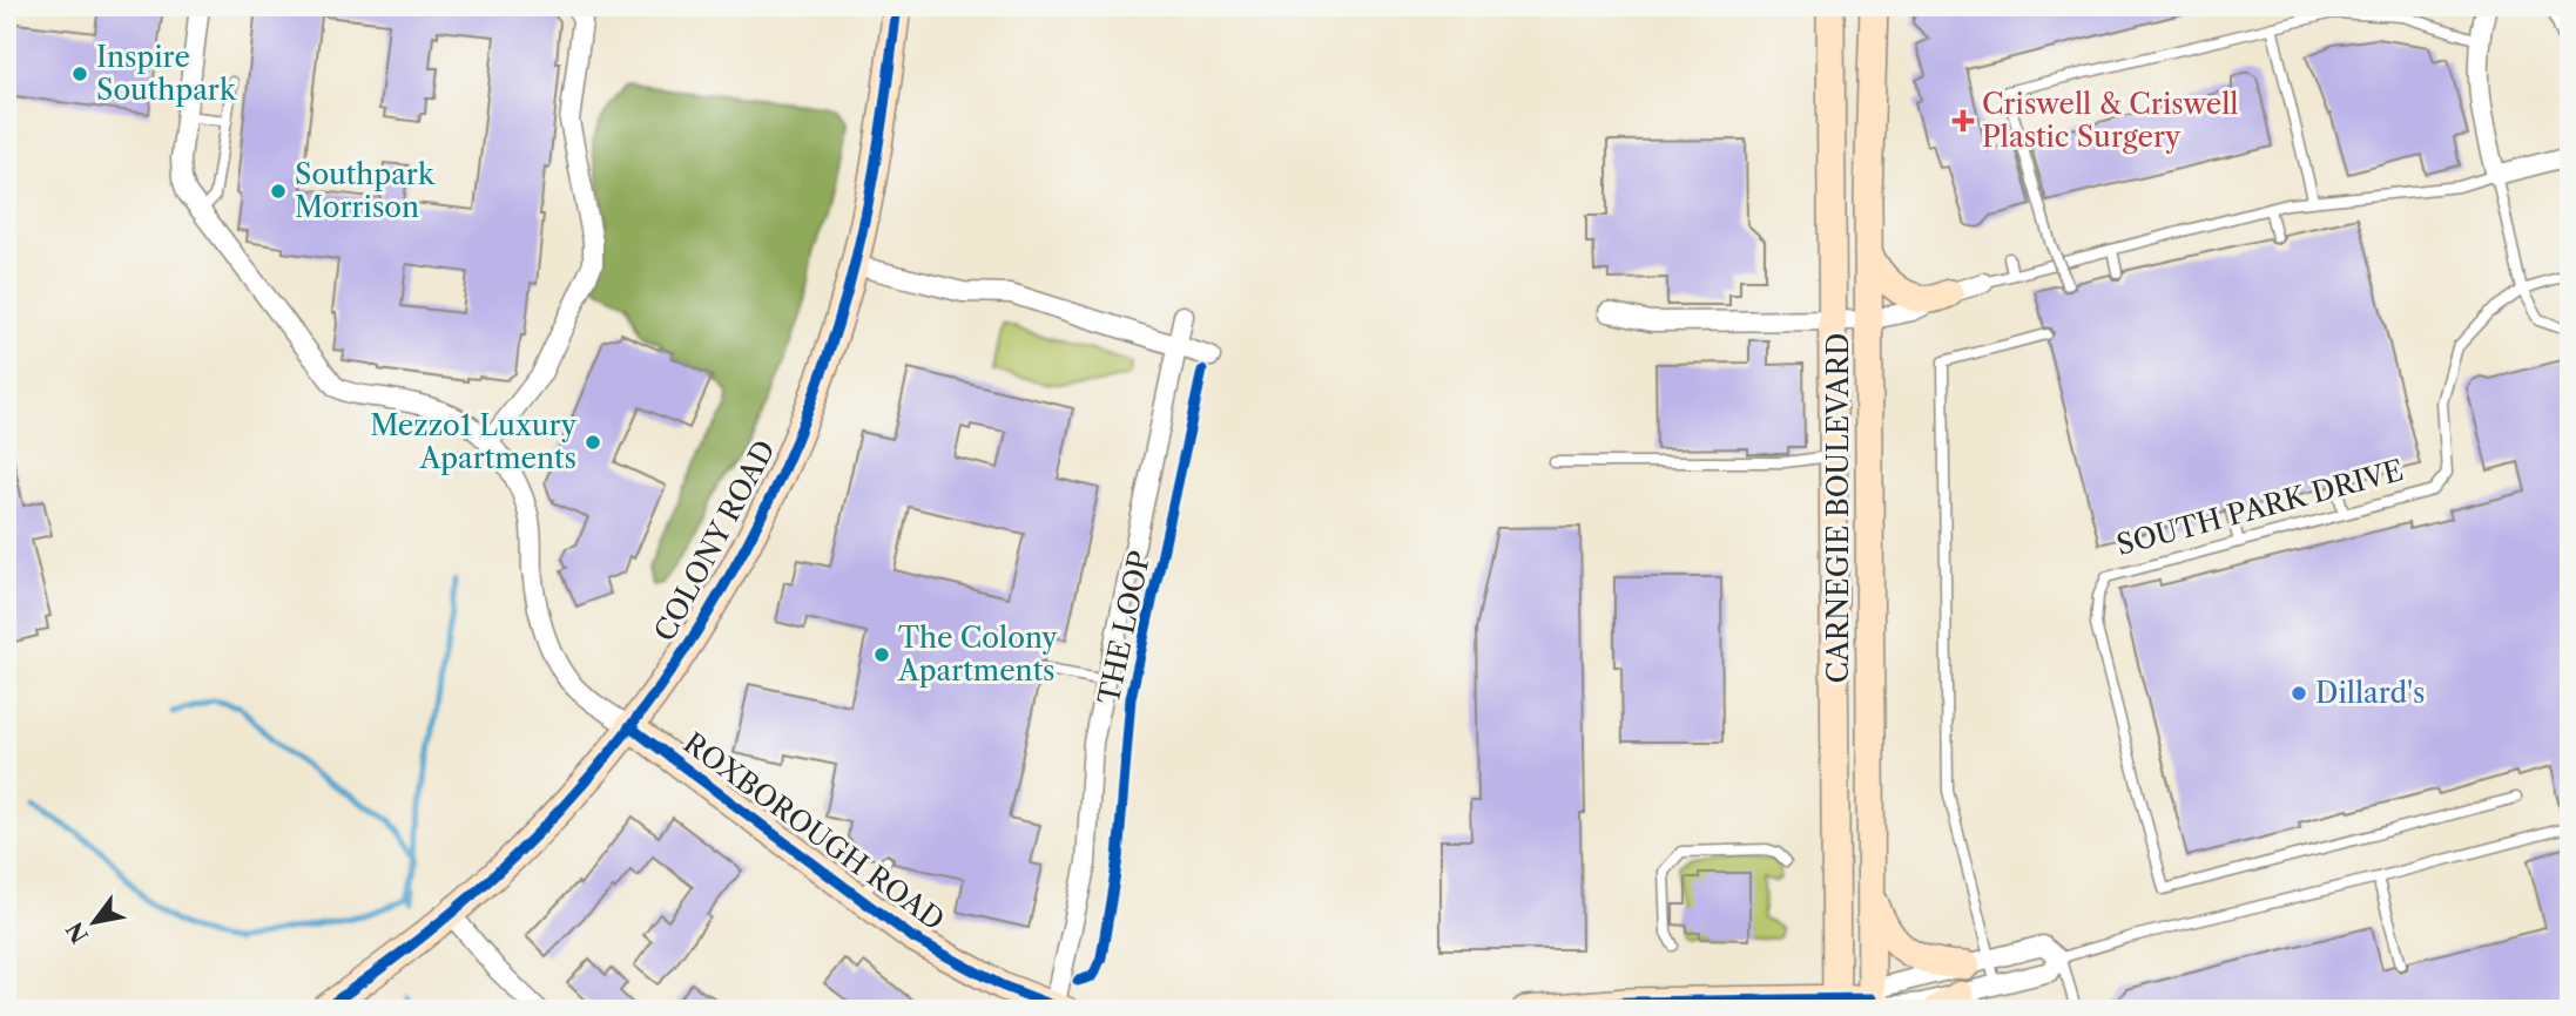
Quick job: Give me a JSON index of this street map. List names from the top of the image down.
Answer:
{
  "streets": {
    "street": ["CARNEGIE BOULEVARD", "COLONY ROAD", "ROXBOROUGH ROAD"],
    "lane": ["SOUTH PARK DRIVE"],
    "cycle path": ["THE LOOP"]
  },
  "crossings": [
    ["COLONY ROAD", "ROXBOROUGH ROAD"]
  ],
  "places": {
    "other": [
      "Inspire Southpark",
      "Southpark Morrison",
      "Mezzo1 Luxury Apartments",
      "The Colony Apartments",
      "Dillard's"
    ],
    "health": ["Criswell & Criswell Plastic Surgery"]
  },
  "north": "bottom left"
}
